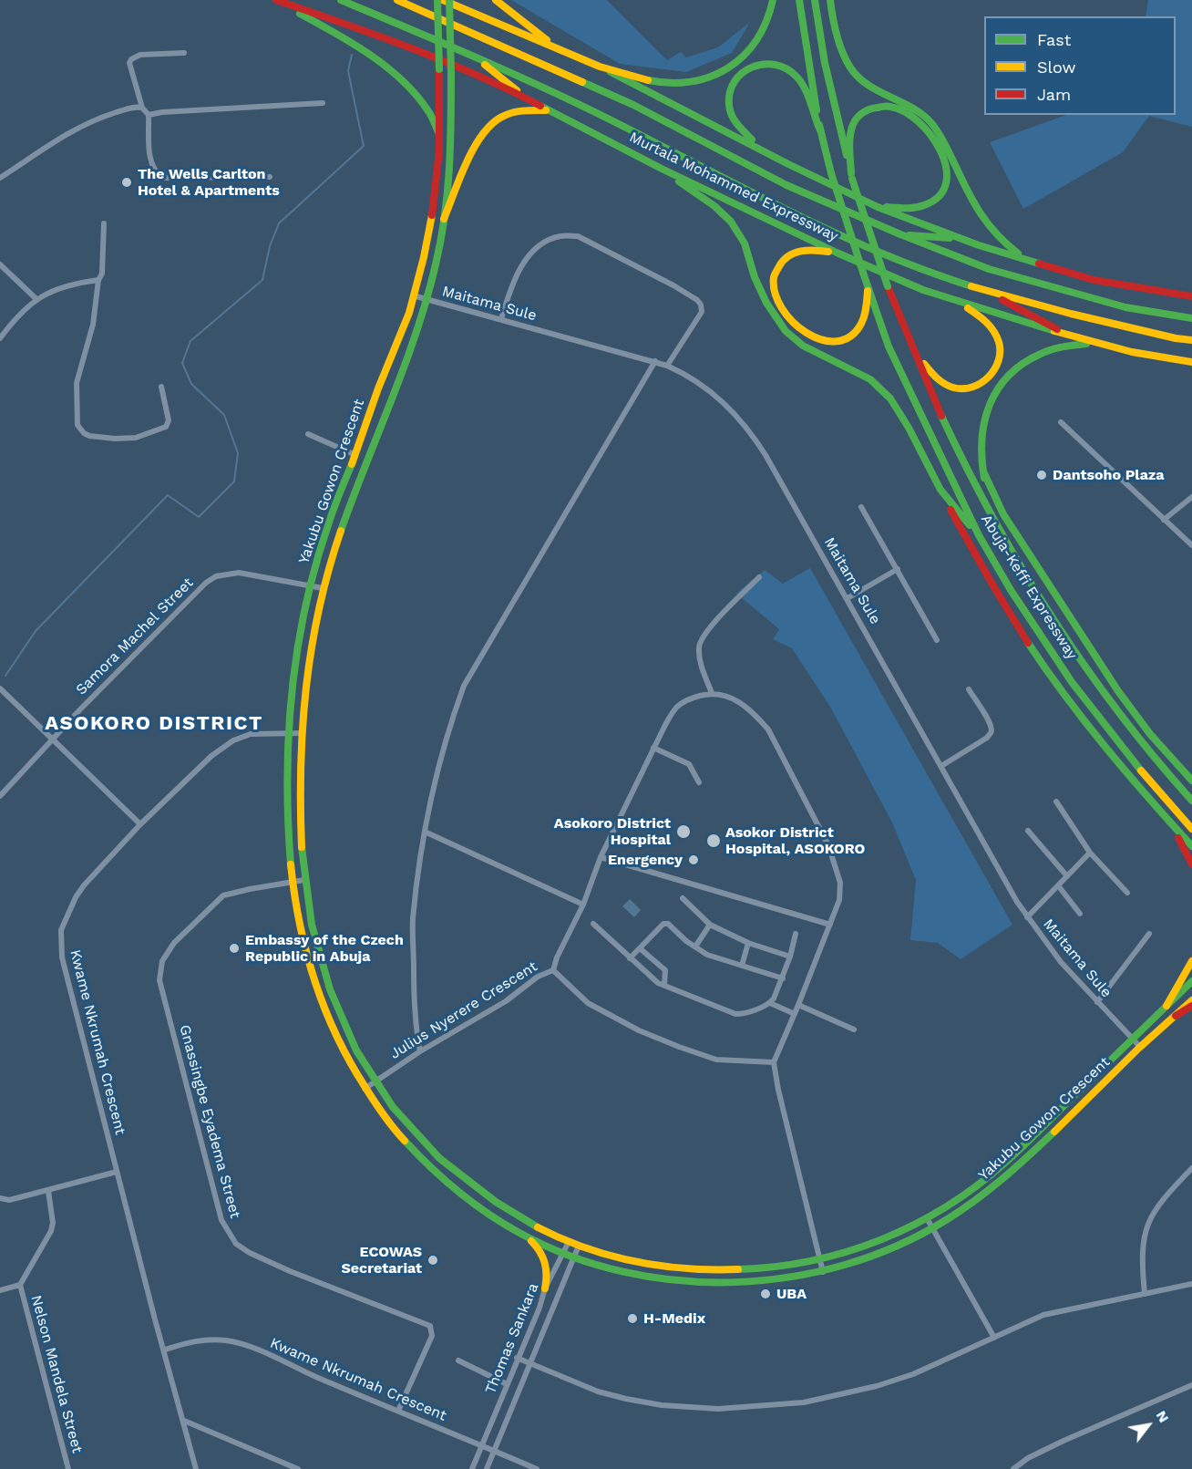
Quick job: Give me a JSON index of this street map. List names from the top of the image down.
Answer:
{
  "streets": {
    "main road": ["Murtala Mohammed Expressway", "Yakubu Gowon Crescent", "Abuja-Keffi Expressway"],
    "street": [
      "Maitama Sule",
      "Samora Machel Street",
      "Julius Nyerere Crescent",
      "Kwame Nkrumah Crescent",
      "Gnassingbe Eyadema Street",
      "Thomas Sankara",
      "Nelson Mandela Street"
    ]
  },
  "crossings": [
    ["Maitama Sule", "Yakubu Gowon Crescent"],
    ["Yakubu Gowon Crescent", "Samora Machel Street"],
    ["Yakubu Gowon Crescent", "Julius Nyerere Crescent"],
    ["Yakubu Gowon Crescent", "Kwame Nkrumah Crescent"],
    ["Yakubu Gowon Crescent", "Gnassingbe Eyadema Street"],
    ["Yakubu Gowon Crescent", "Thomas Sankara"],
    ["Kwame Nkrumah Crescent", "Gnassingbe Eyadema Street"],
    ["Kwame Nkrumah Crescent", "Thomas Sankara"]
  ],
  "districts": ["ASOKORO DISTRICT"],
  "places": [
    "The Wells Carlton Hotel & Apartments",
    "Dantsoho Plaza",
    "Asokoro District Hospital",
    "Asokor District Hospital, ASOKORO",
    "Energency",
    "Embassy of the Czech Republic in Abuja",
    "ECOWAS Secretariat",
    "UBA",
    "H-Medix"
  ],
  "legend": ["Fast", "Slow", "Jam"],
  "north": "top right"
}
